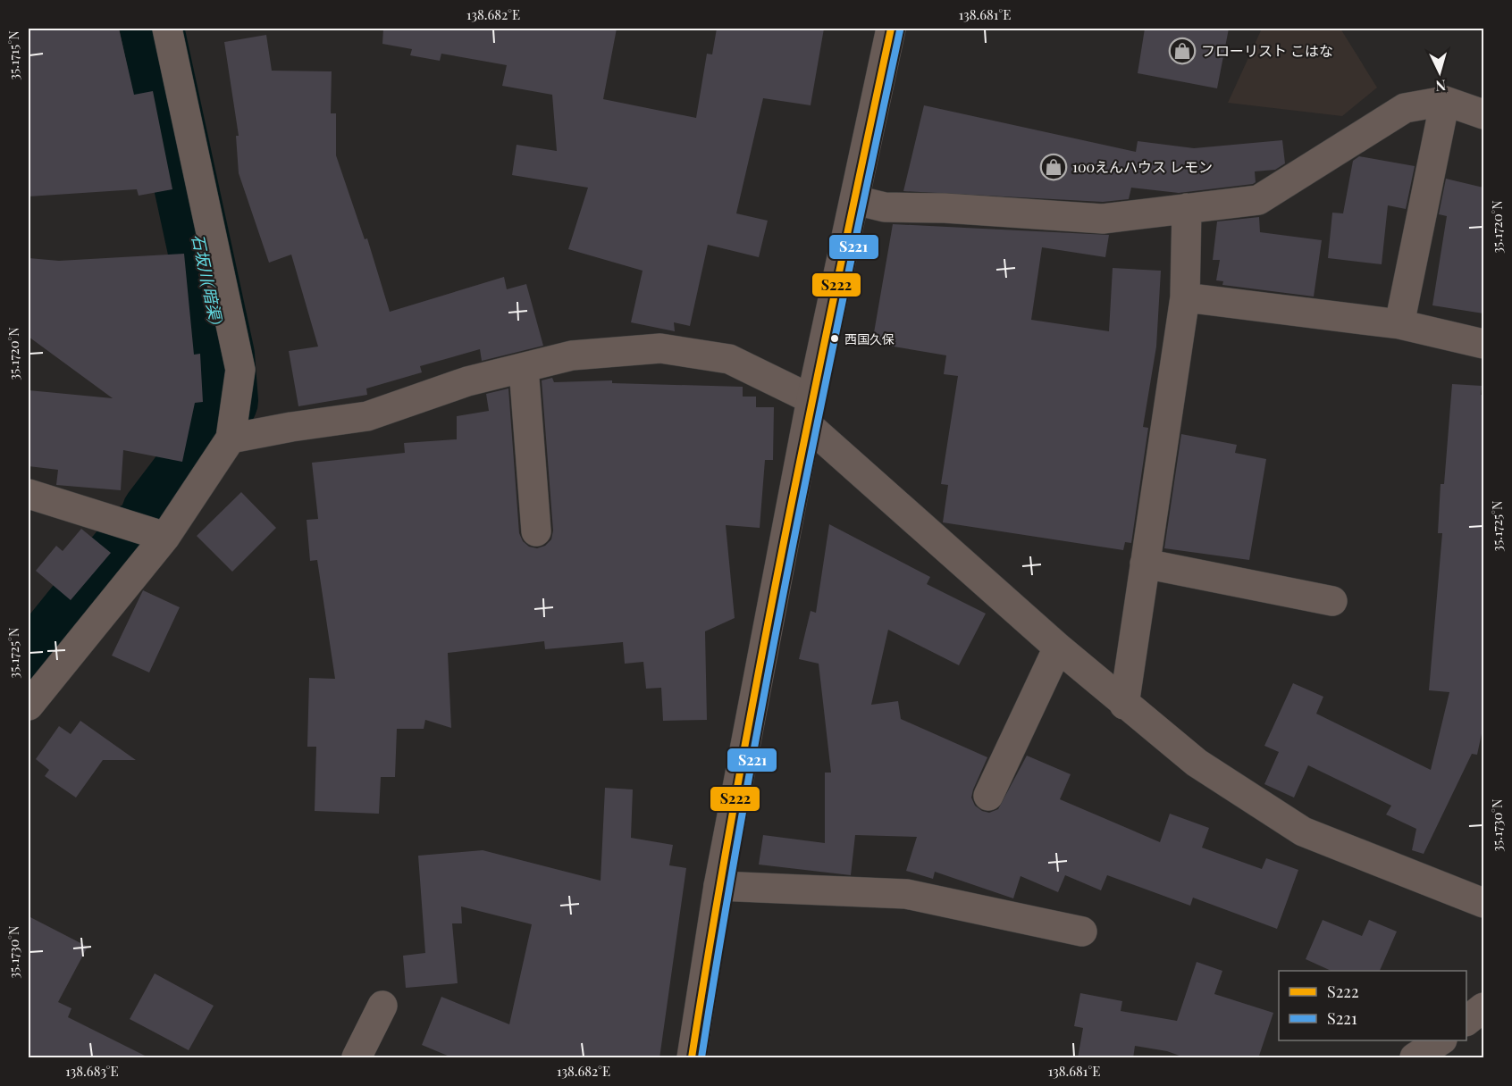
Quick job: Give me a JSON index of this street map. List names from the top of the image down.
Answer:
{
  "water": ["石坂川(暗渠)"],
  "places": {
    "shop": ["フローリスト こはな", "100えんハウス レモン"],
    "other": ["西国久保"]
  },
  "lines": ["transit line S222", "transit line S221"],
  "legend": ["S222", "S221"],
  "north": "bottom",
  "coordinates": [
    "138.682°E",
    "138.681°E",
    "35.1715°N",
    "35.1720°N",
    "35.1725°N",
    "35.1730°N",
    "138.683°E"
  ]
}
